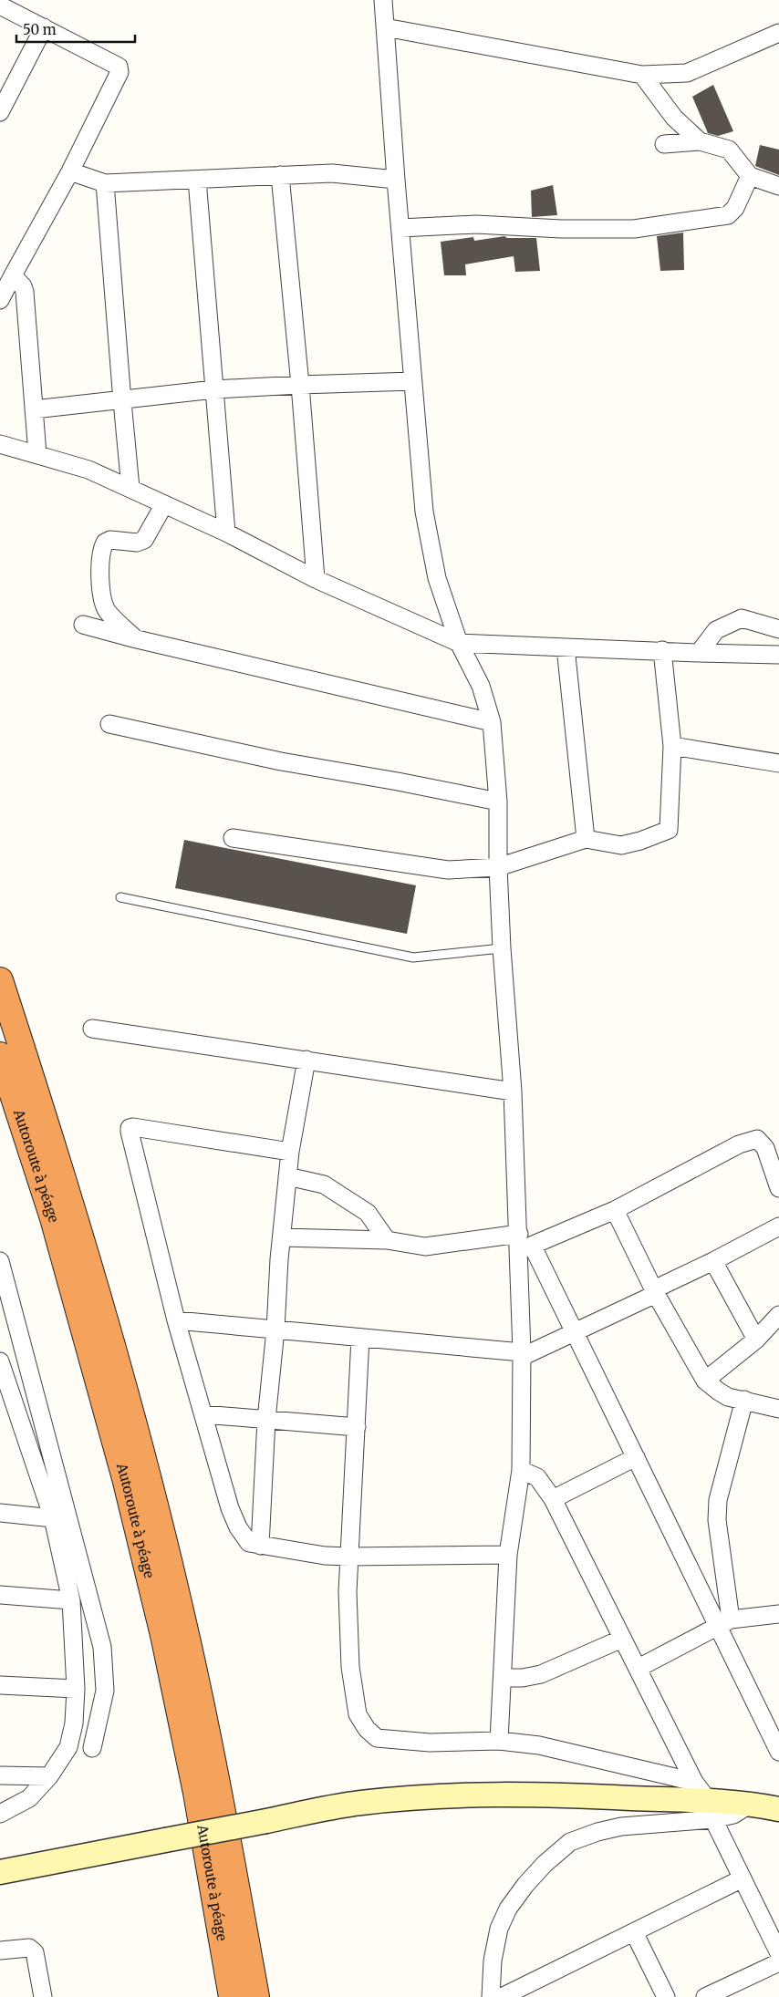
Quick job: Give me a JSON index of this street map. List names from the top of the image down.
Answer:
{
  "streets": {
    "highway": ["Autoroute à péage"]
  },
  "scale_bar": "50 m"
}
